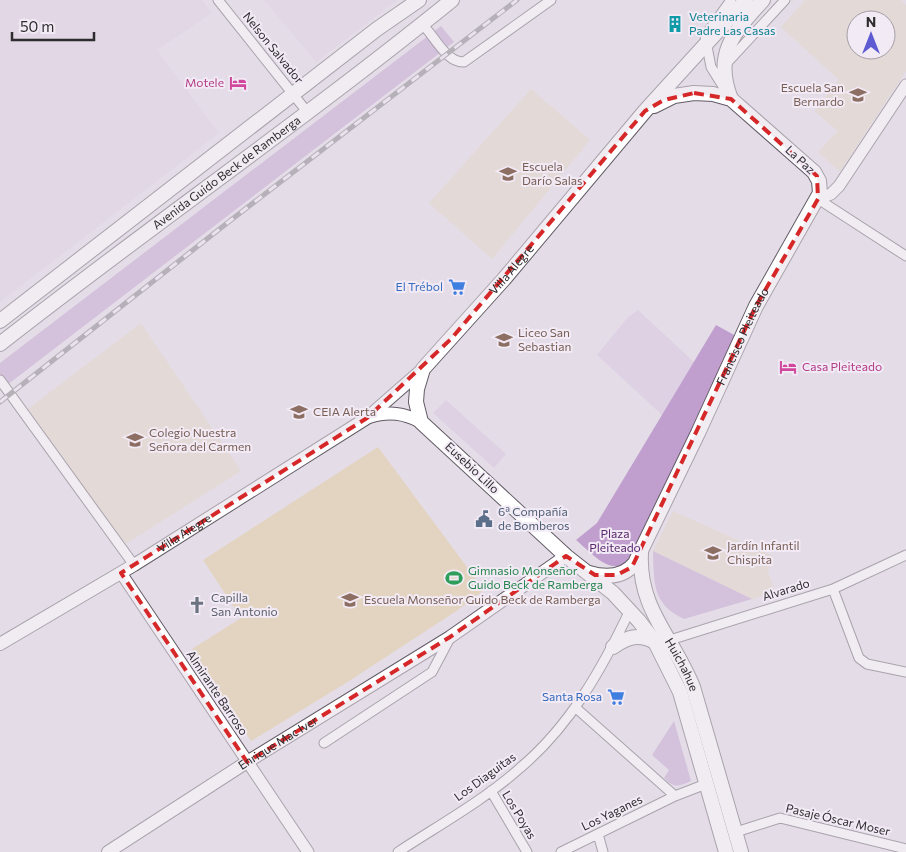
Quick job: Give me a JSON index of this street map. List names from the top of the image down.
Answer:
{
  "streets": {
    "main road": [
      "La Paz",
      "Avenida Guido Beck de Ramberga",
      "Villa Alegre",
      "Francisco Pleiteado",
      "Eusebio Lillo",
      "Huichahue",
      "Enrique Mac Iver"
    ],
    "street": [
      "Nelson Salvador",
      "Alvarado",
      "Almirante Barroso",
      "Los Diaguitas",
      "Los Yaganes",
      "Los Poyas",
      "Pasaje Óscar Moser"
    ]
  },
  "crossings": [
    ["Nelson Salvador", "Avenida Guido Beck de Ramberga"],
    ["La Paz", "Villa Alegre"],
    ["La Paz", "Francisco Pleiteado"],
    ["Villa Alegre", "Eusebio Lillo"],
    ["Villa Alegre", "Almirante Barroso"],
    ["Francisco Pleiteado", "Eusebio Lillo"],
    ["Francisco Pleiteado", "Huichahue"],
    ["Eusebio Lillo", "Huichahue"],
    ["Eusebio Lillo", "Enrique Mac Iver"],
    ["Alvarado", "Huichahue"],
    ["Huichahue", "Pasaje Óscar Moser"],
    ["Almirante Barroso", "Enrique Mac Iver"],
    ["Los Diaguitas", "Los Poyas"]
  ],
  "parks": ["Plaza Pleiteado"],
  "places": {
    "building": ["Veterinaria Padre Las Casas"],
    "hotel": ["Motele", "Casa Pleiteado"],
    "school or university": [
      "Escuela San Bernardo",
      "Escuela Darío Salas",
      "Liceo San Sebastian",
      "CEIA Alerta",
      "Colegio Nuestra Señora del Carmen",
      "Jardín Infantil Chispita",
      "Escuela Monseñor Guido Beck de Ramberga"
    ],
    "supermarket": ["El Trébol", "Santa Rosa"],
    "public building": ["6ª Compañía de Bomberos"],
    "sports": ["Gimnasio Monseñor Guido Beck de Ramberga"],
    "church": ["Capilla San Antonio"]
  },
  "scale_bar": "50 m",
  "north": "top"
}
